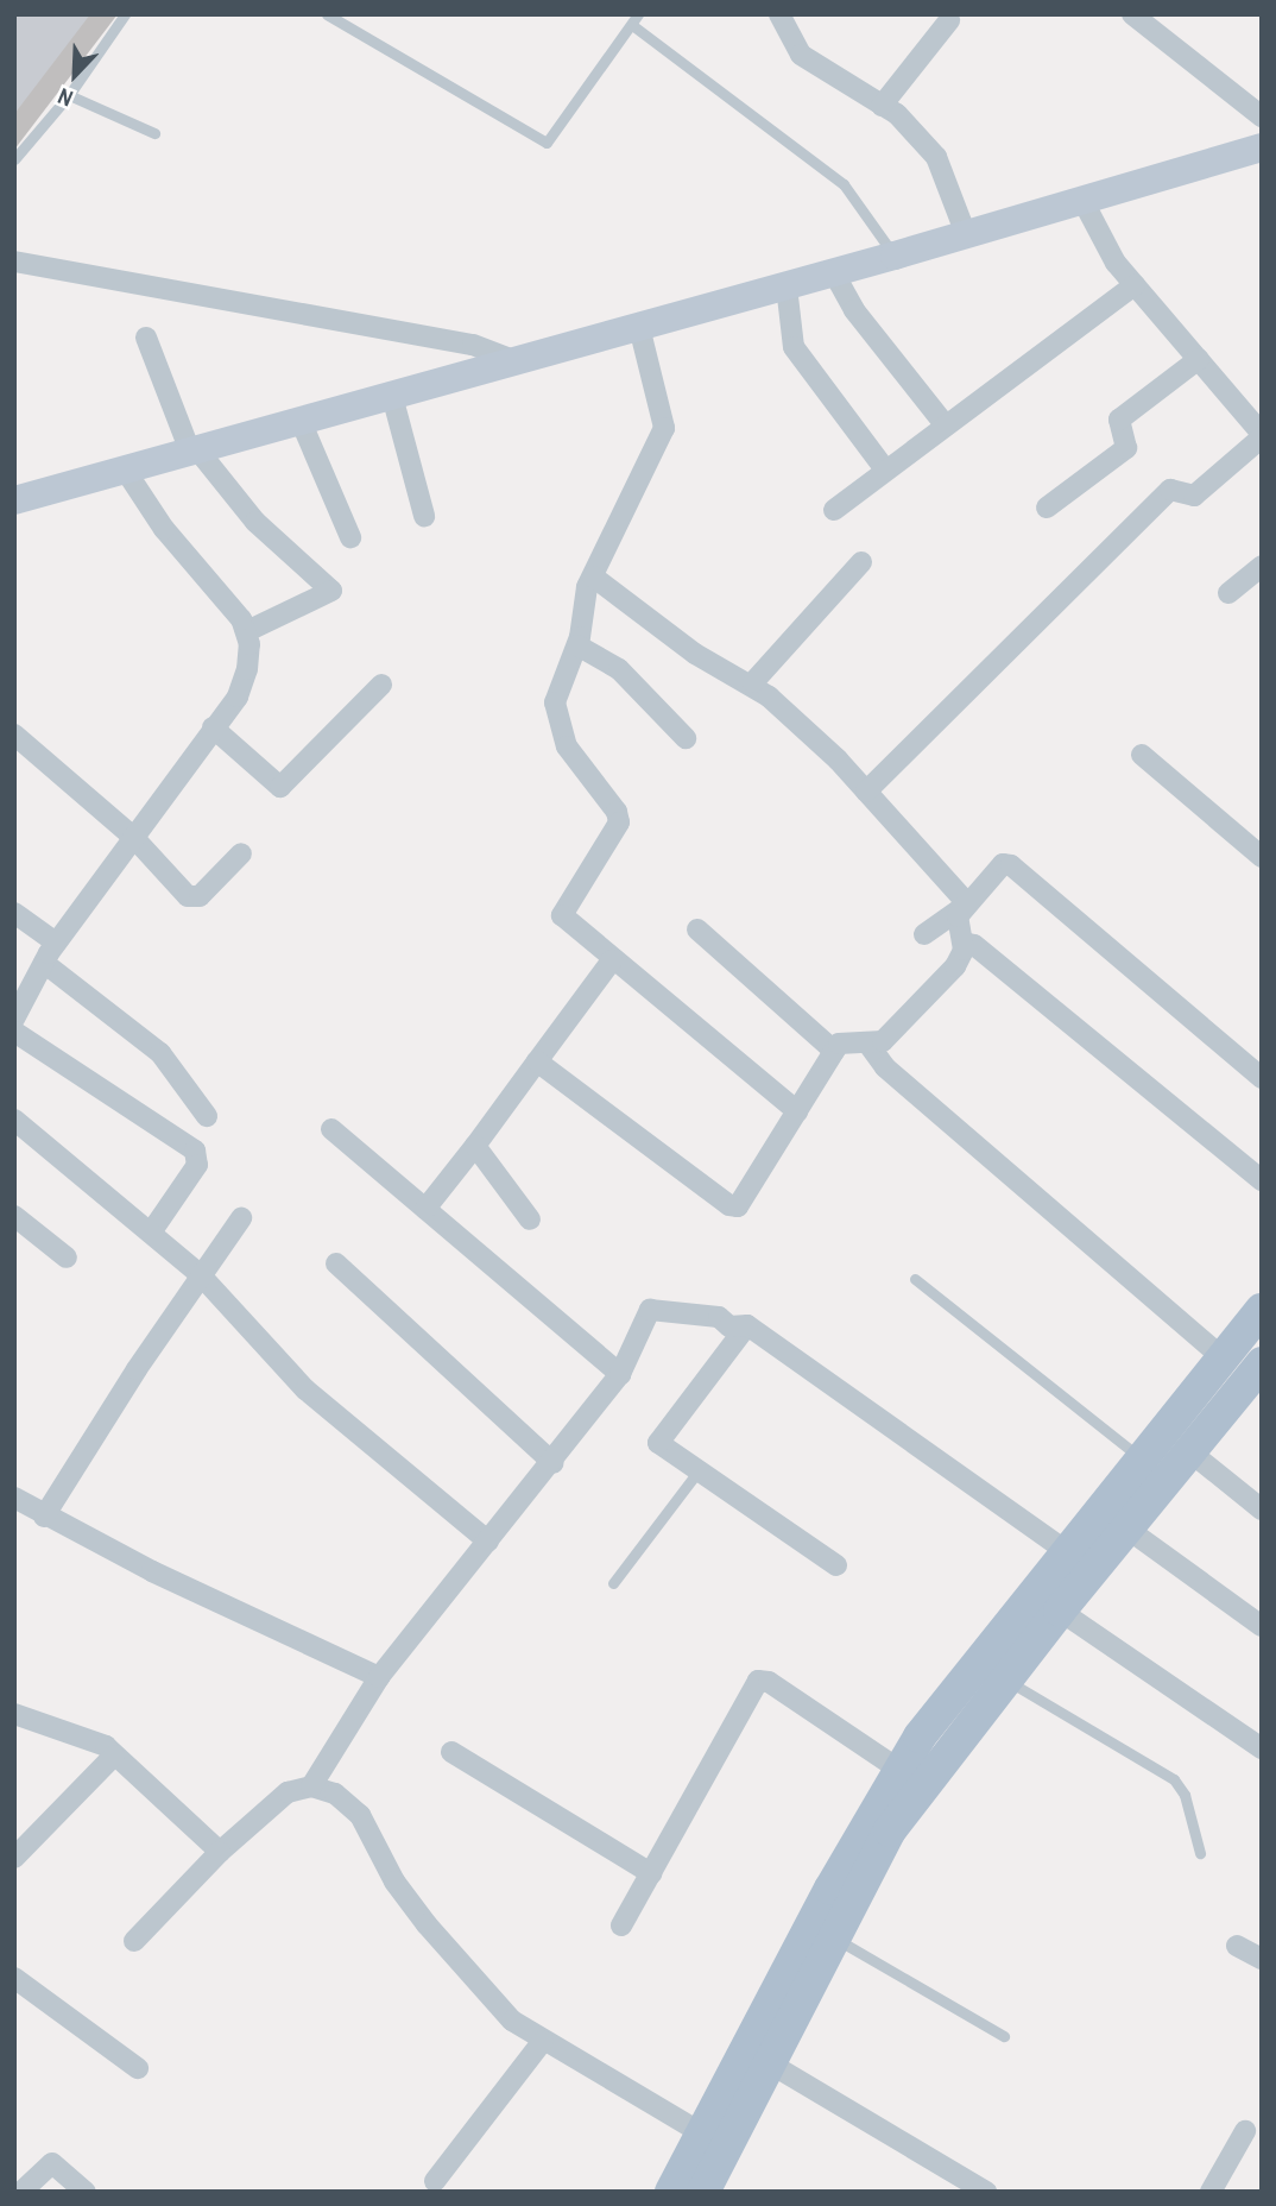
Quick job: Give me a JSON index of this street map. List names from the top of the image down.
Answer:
{
  "north": "bottom left"
}
